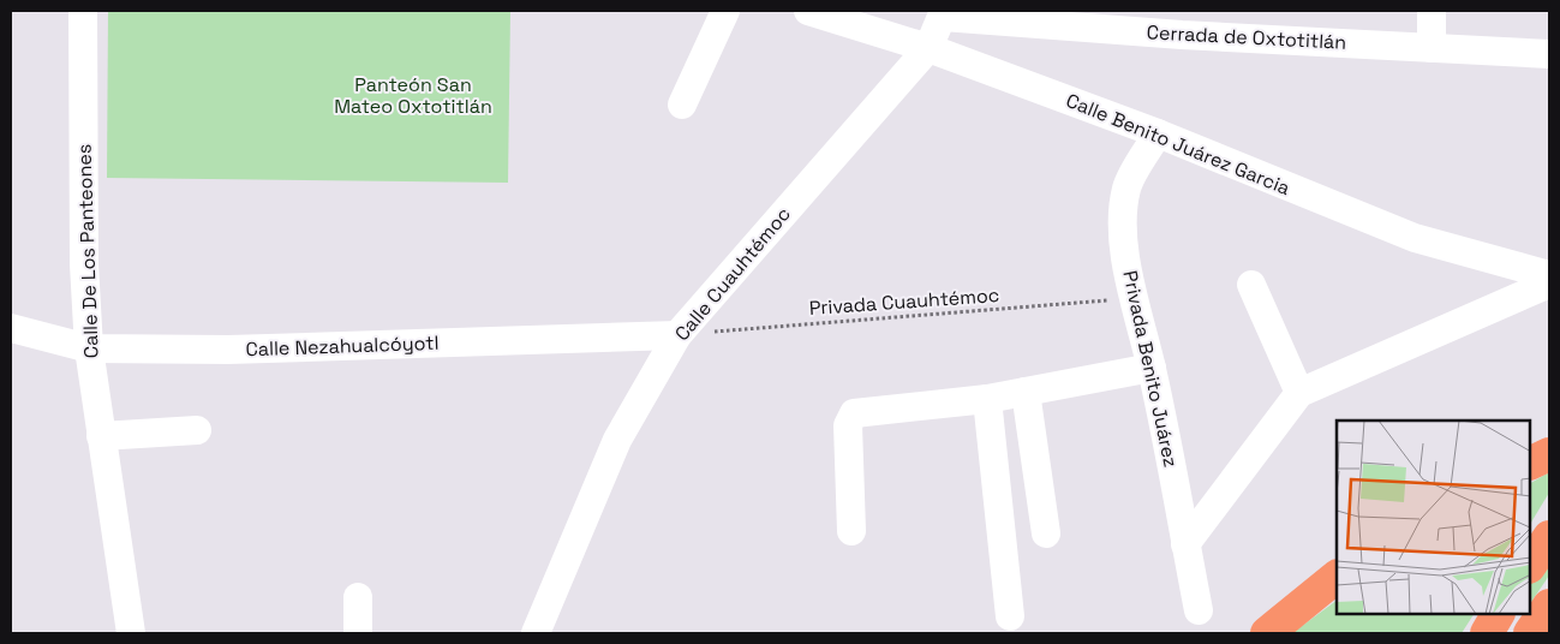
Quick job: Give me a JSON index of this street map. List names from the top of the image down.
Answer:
{
  "streets": {
    "street": [
      "Cerrada de Oxtotitlán",
      "Calle Benito Juárez Garcia",
      "Calle De Los Panteones",
      "Calle Cuauhtémoc",
      "Calle Nezahualcóyotl",
      "Privada Benito Juárez"
    ],
    "path": ["Privada Cuauhtémoc"]
  },
  "crossings": [
    ["Cerrada de Oxtotitlán", "Calle Cuauhtémoc"],
    ["Calle Benito Juárez Garcia", "Calle Cuauhtémoc"],
    ["Calle Benito Juárez Garcia", "Privada Benito Juárez"],
    ["Calle De Los Panteones", "Calle Nezahualcóyotl"],
    ["Calle Cuauhtémoc", "Privada Cuauhtémoc"],
    ["Calle Cuauhtémoc", "Calle Nezahualcóyotl"],
    ["Privada Cuauhtémoc", "Calle Nezahualcóyotl"],
    ["Privada Cuauhtémoc", "Privada Benito Juárez"]
  ],
  "parks": ["Panteón San Mateo Oxtotitlán"]
}
